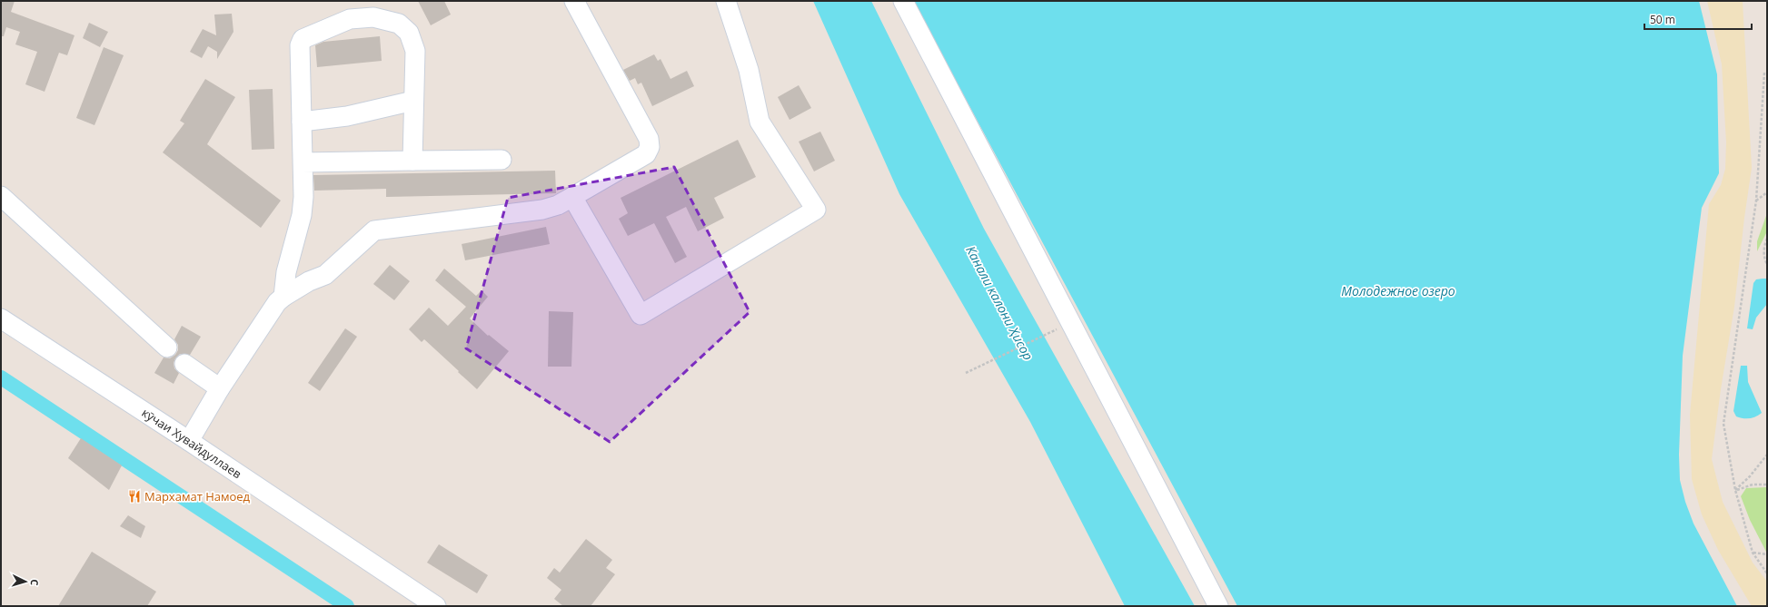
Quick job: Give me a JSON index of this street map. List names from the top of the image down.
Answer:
{
  "streets": {
    "street": ["кӯчаи Хувайдуллаев"]
  },
  "water": ["Молодежное озеро", "Канали калони Ҳисор"],
  "places": {
    "restaurant": ["Мархамат Намоед"]
  },
  "scale_bar": "50 m",
  "north": "right"
}
